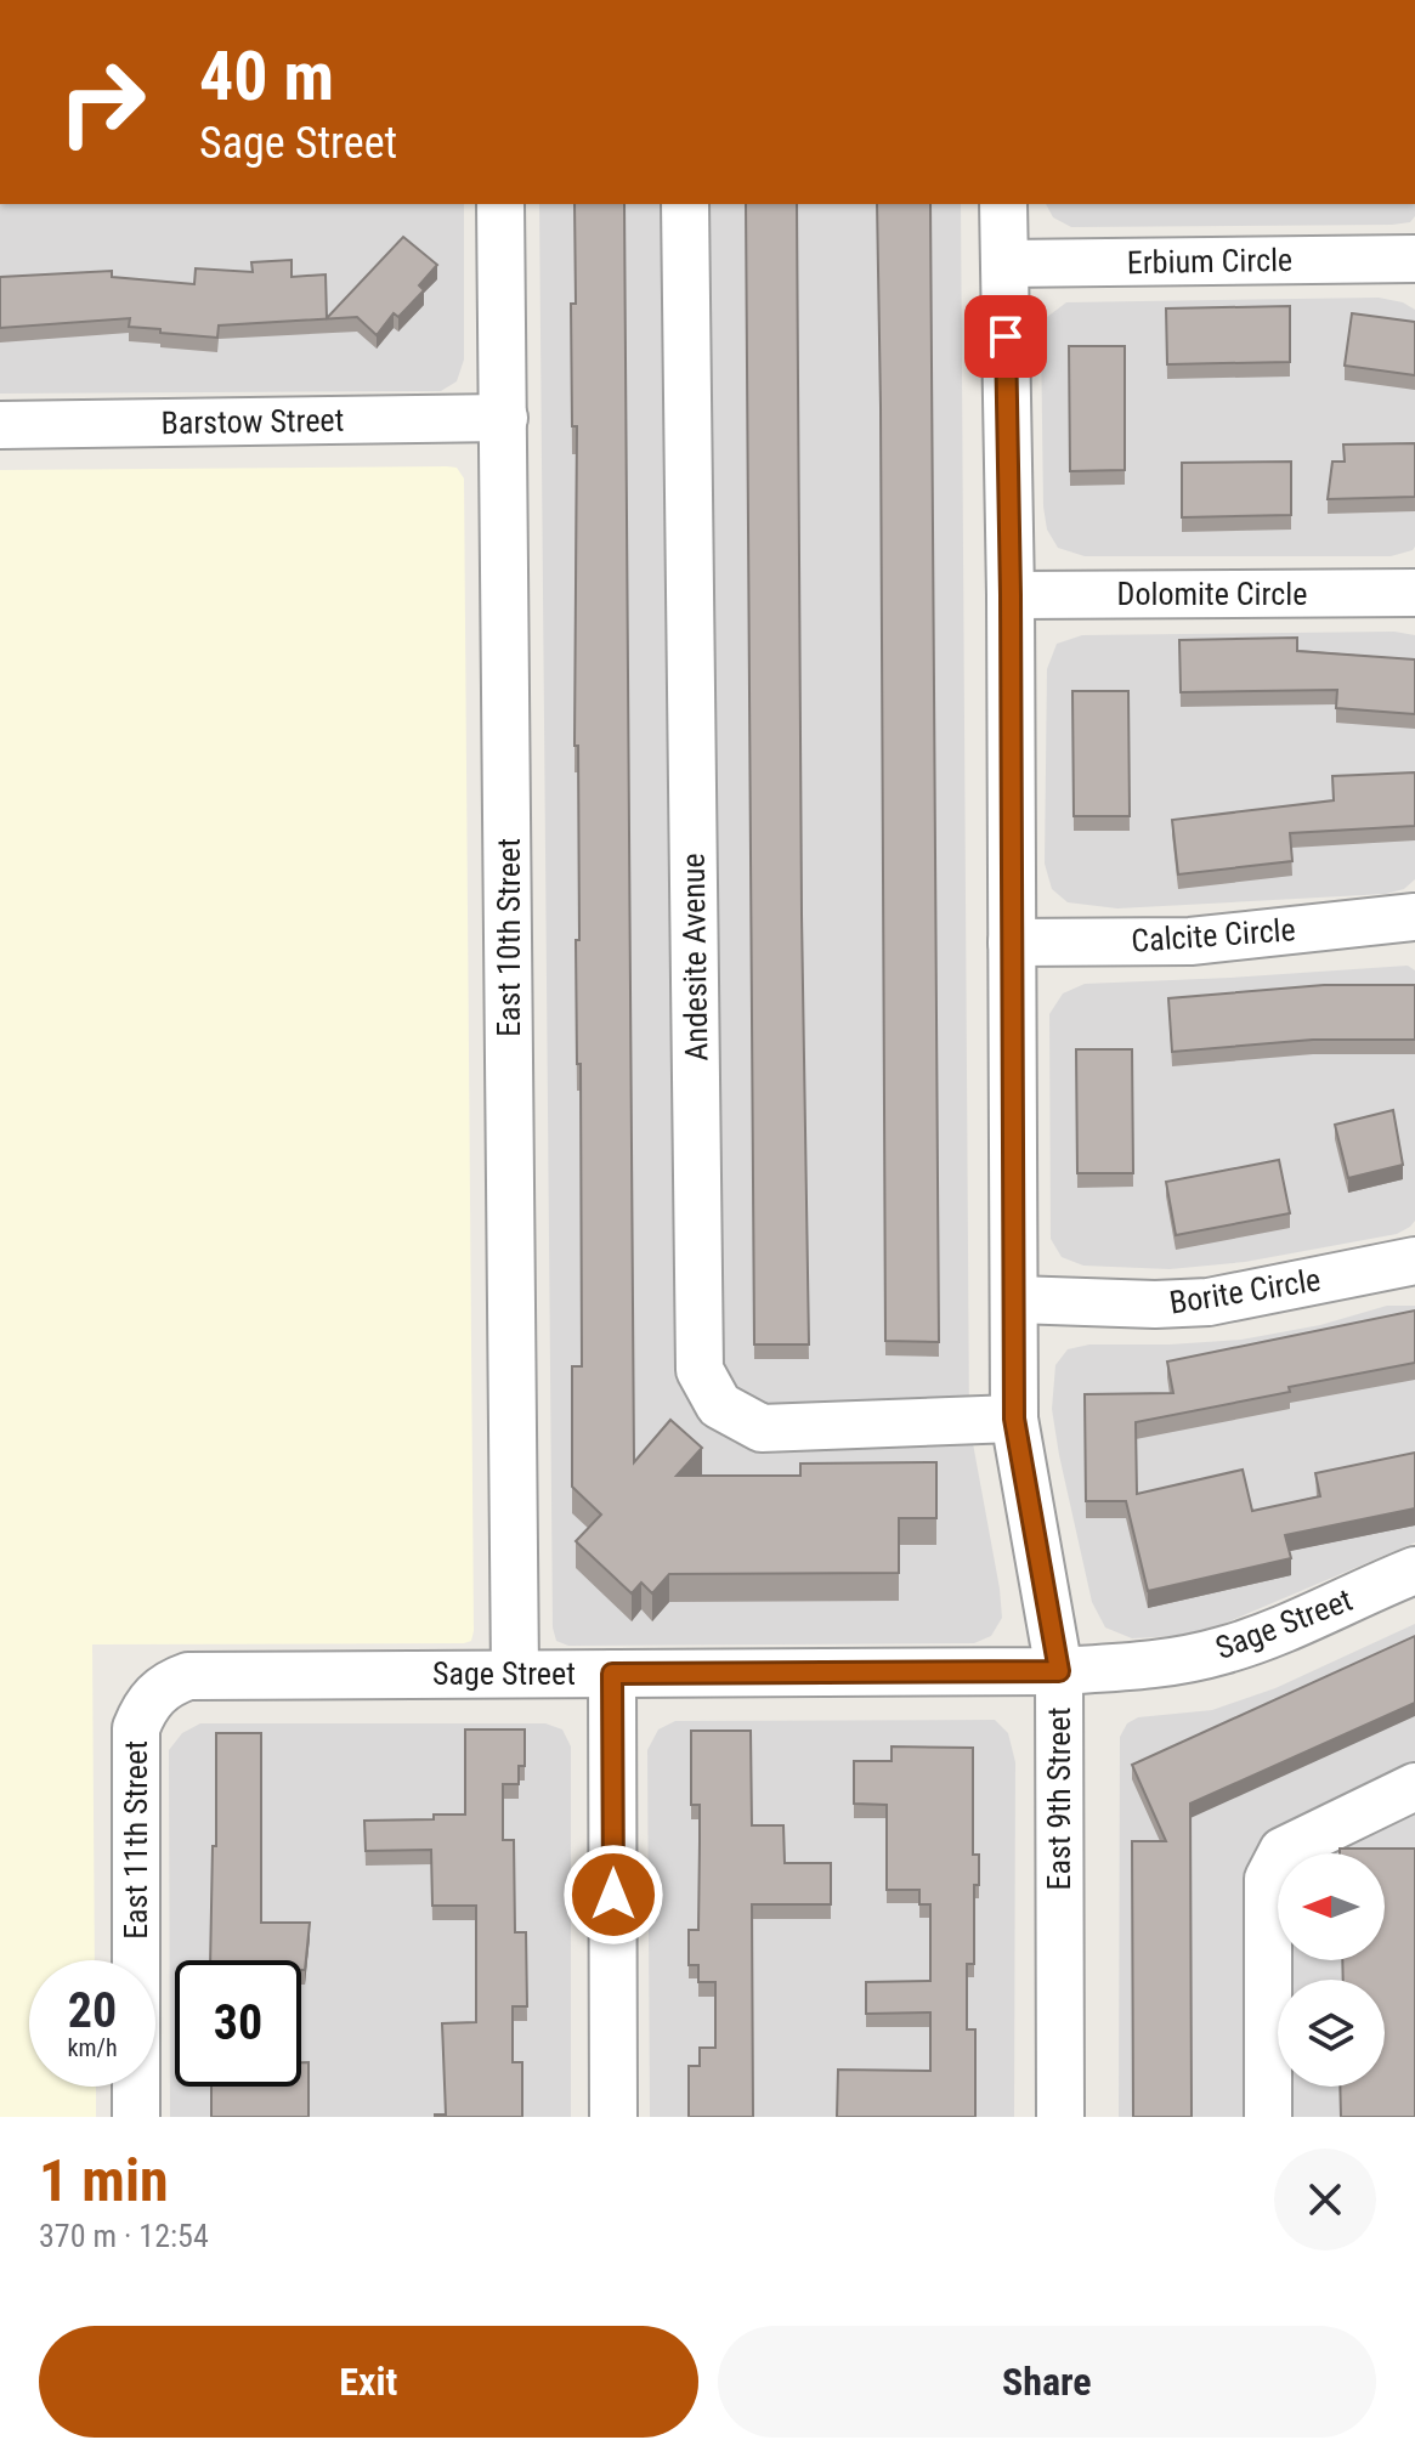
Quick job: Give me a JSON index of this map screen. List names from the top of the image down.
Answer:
{
  "streets": {
    "street": [
      "Erbium Circle",
      "Barstow Street",
      "Dolomite Circle",
      "Calcite Circle",
      "East 10th Street",
      "Andesite Avenue",
      "Borite Circle",
      "Sage Street",
      "East 9th Street",
      "East 11th Street"
    ]
  },
  "crossings": [
    ["Erbium Circle", "East 9th Street"],
    ["Barstow Street", "East 10th Street"],
    ["Dolomite Circle", "East 9th Street"],
    ["Calcite Circle", "East 9th Street"],
    ["East 10th Street", "Sage Street"],
    ["Andesite Avenue", "East 9th Street"],
    ["Borite Circle", "East 9th Street"],
    ["Sage Street", "East 9th Street"],
    ["Sage Street", "East 11th Street"]
  ],
  "north": "left",
  "page": {
    "turn": ["40 m", "Sage Street"],
    "speed": "20 km/h",
    "limit": "30",
    "heading": ["1 min", "370 m · 12:54"],
    "buttons": ["Exit", "Share"]
  }
}
